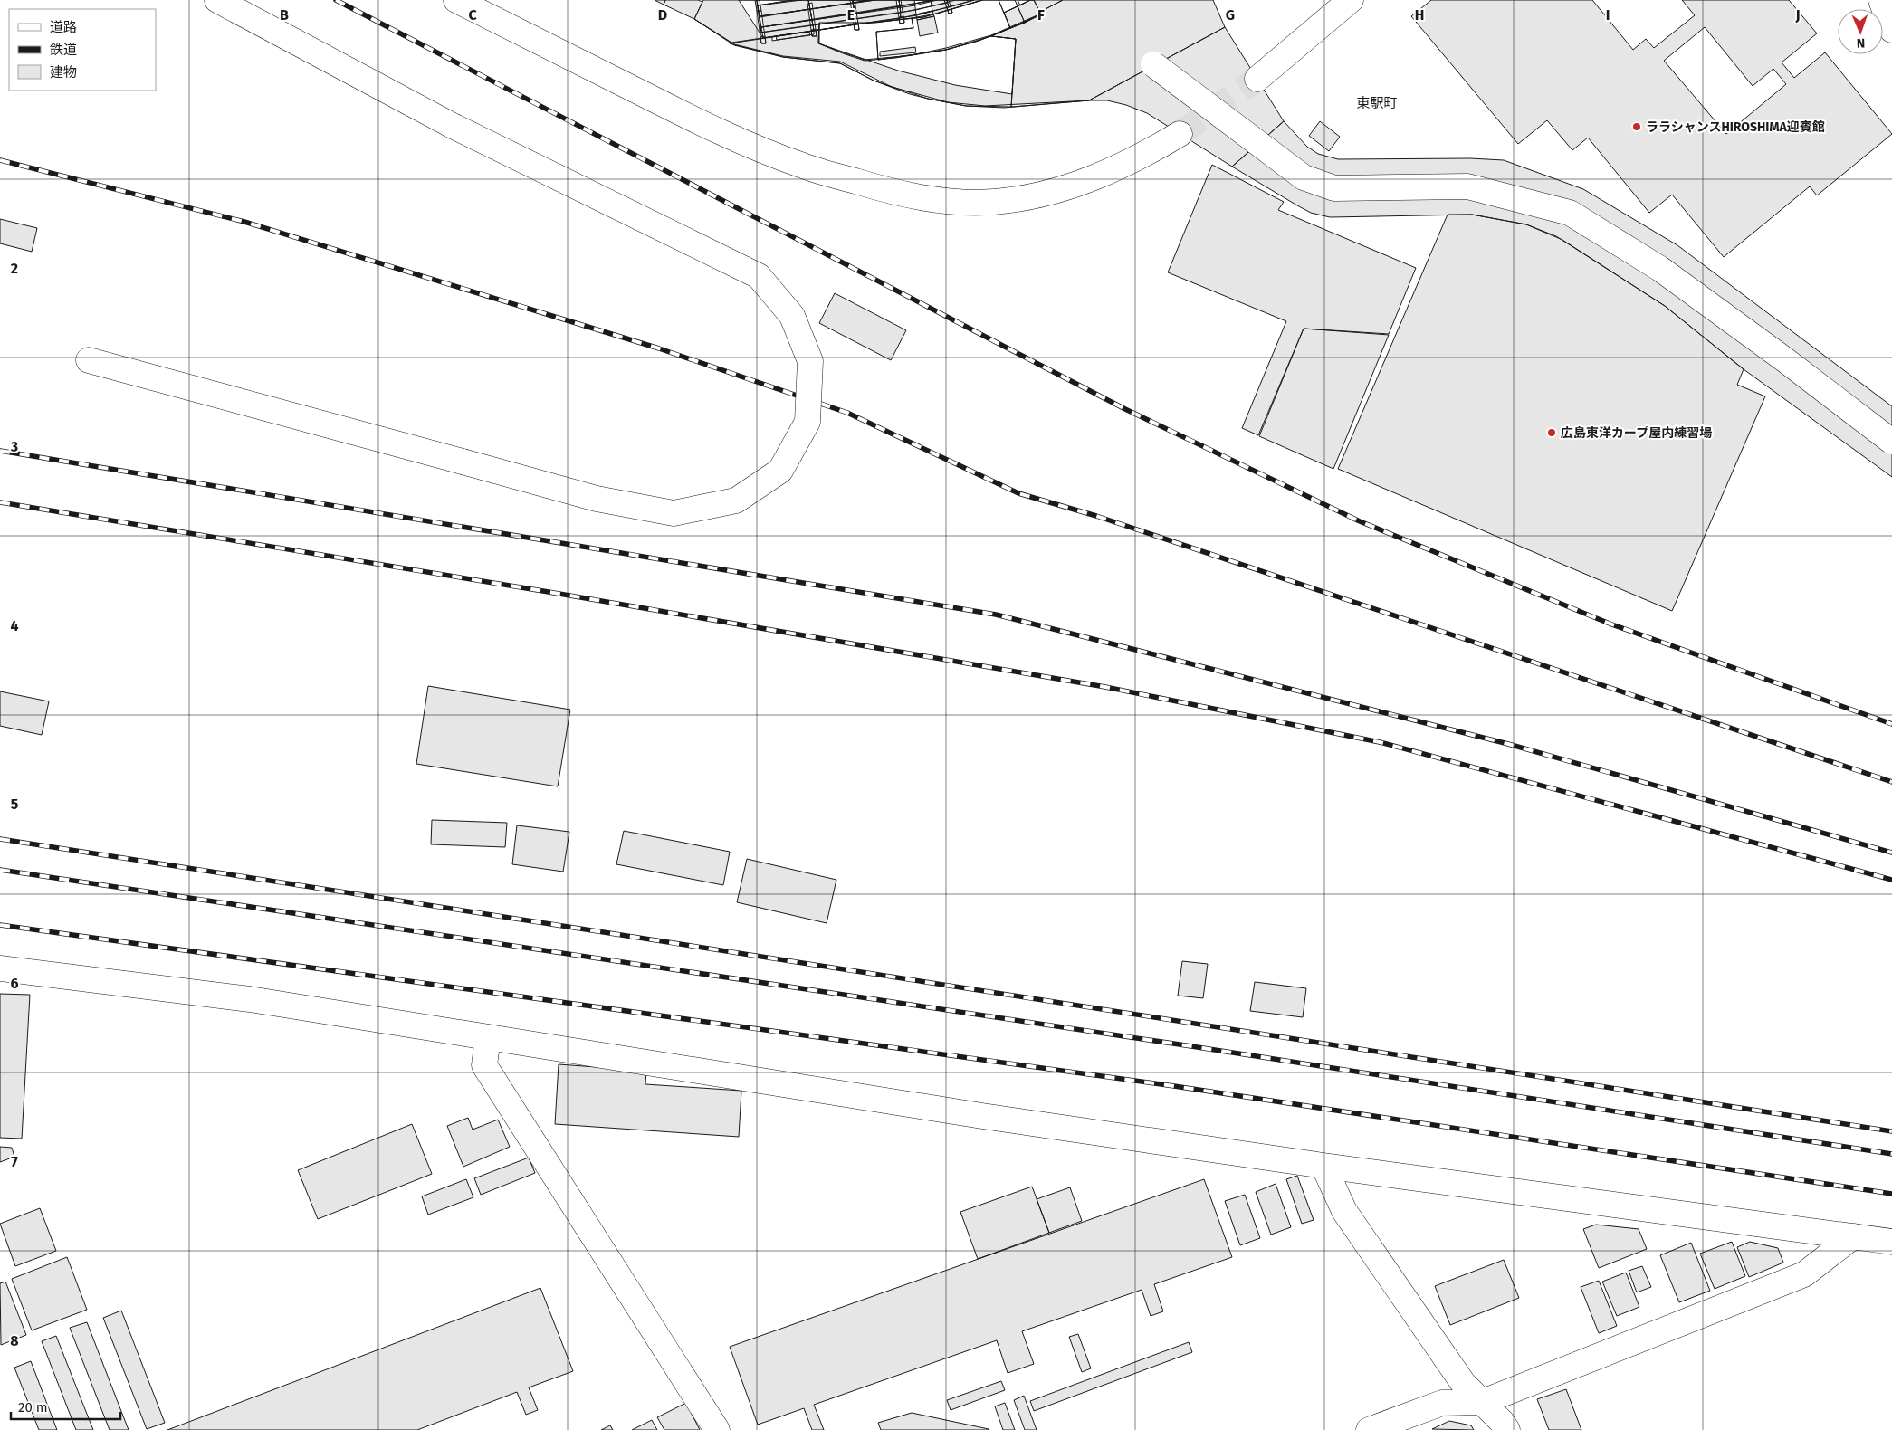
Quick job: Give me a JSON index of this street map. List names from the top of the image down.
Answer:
{
  "districts": ["東駅町"],
  "places": ["ララシャンスHIROSHIMA迎賓館", "広島東洋カープ屋内練習場"],
  "legend": ["道路", "鉄道", "建物"],
  "scale_bar": "20 m",
  "north": "bottom",
  "grid": {
    "columns": [
      "B",
      "C",
      "D",
      "E",
      "F",
      "G",
      "H",
      "I",
      "J"
    ],
    "rows": [
      "2",
      "3",
      "4",
      "5",
      "6",
      "7",
      "8"
    ]
  }
}
